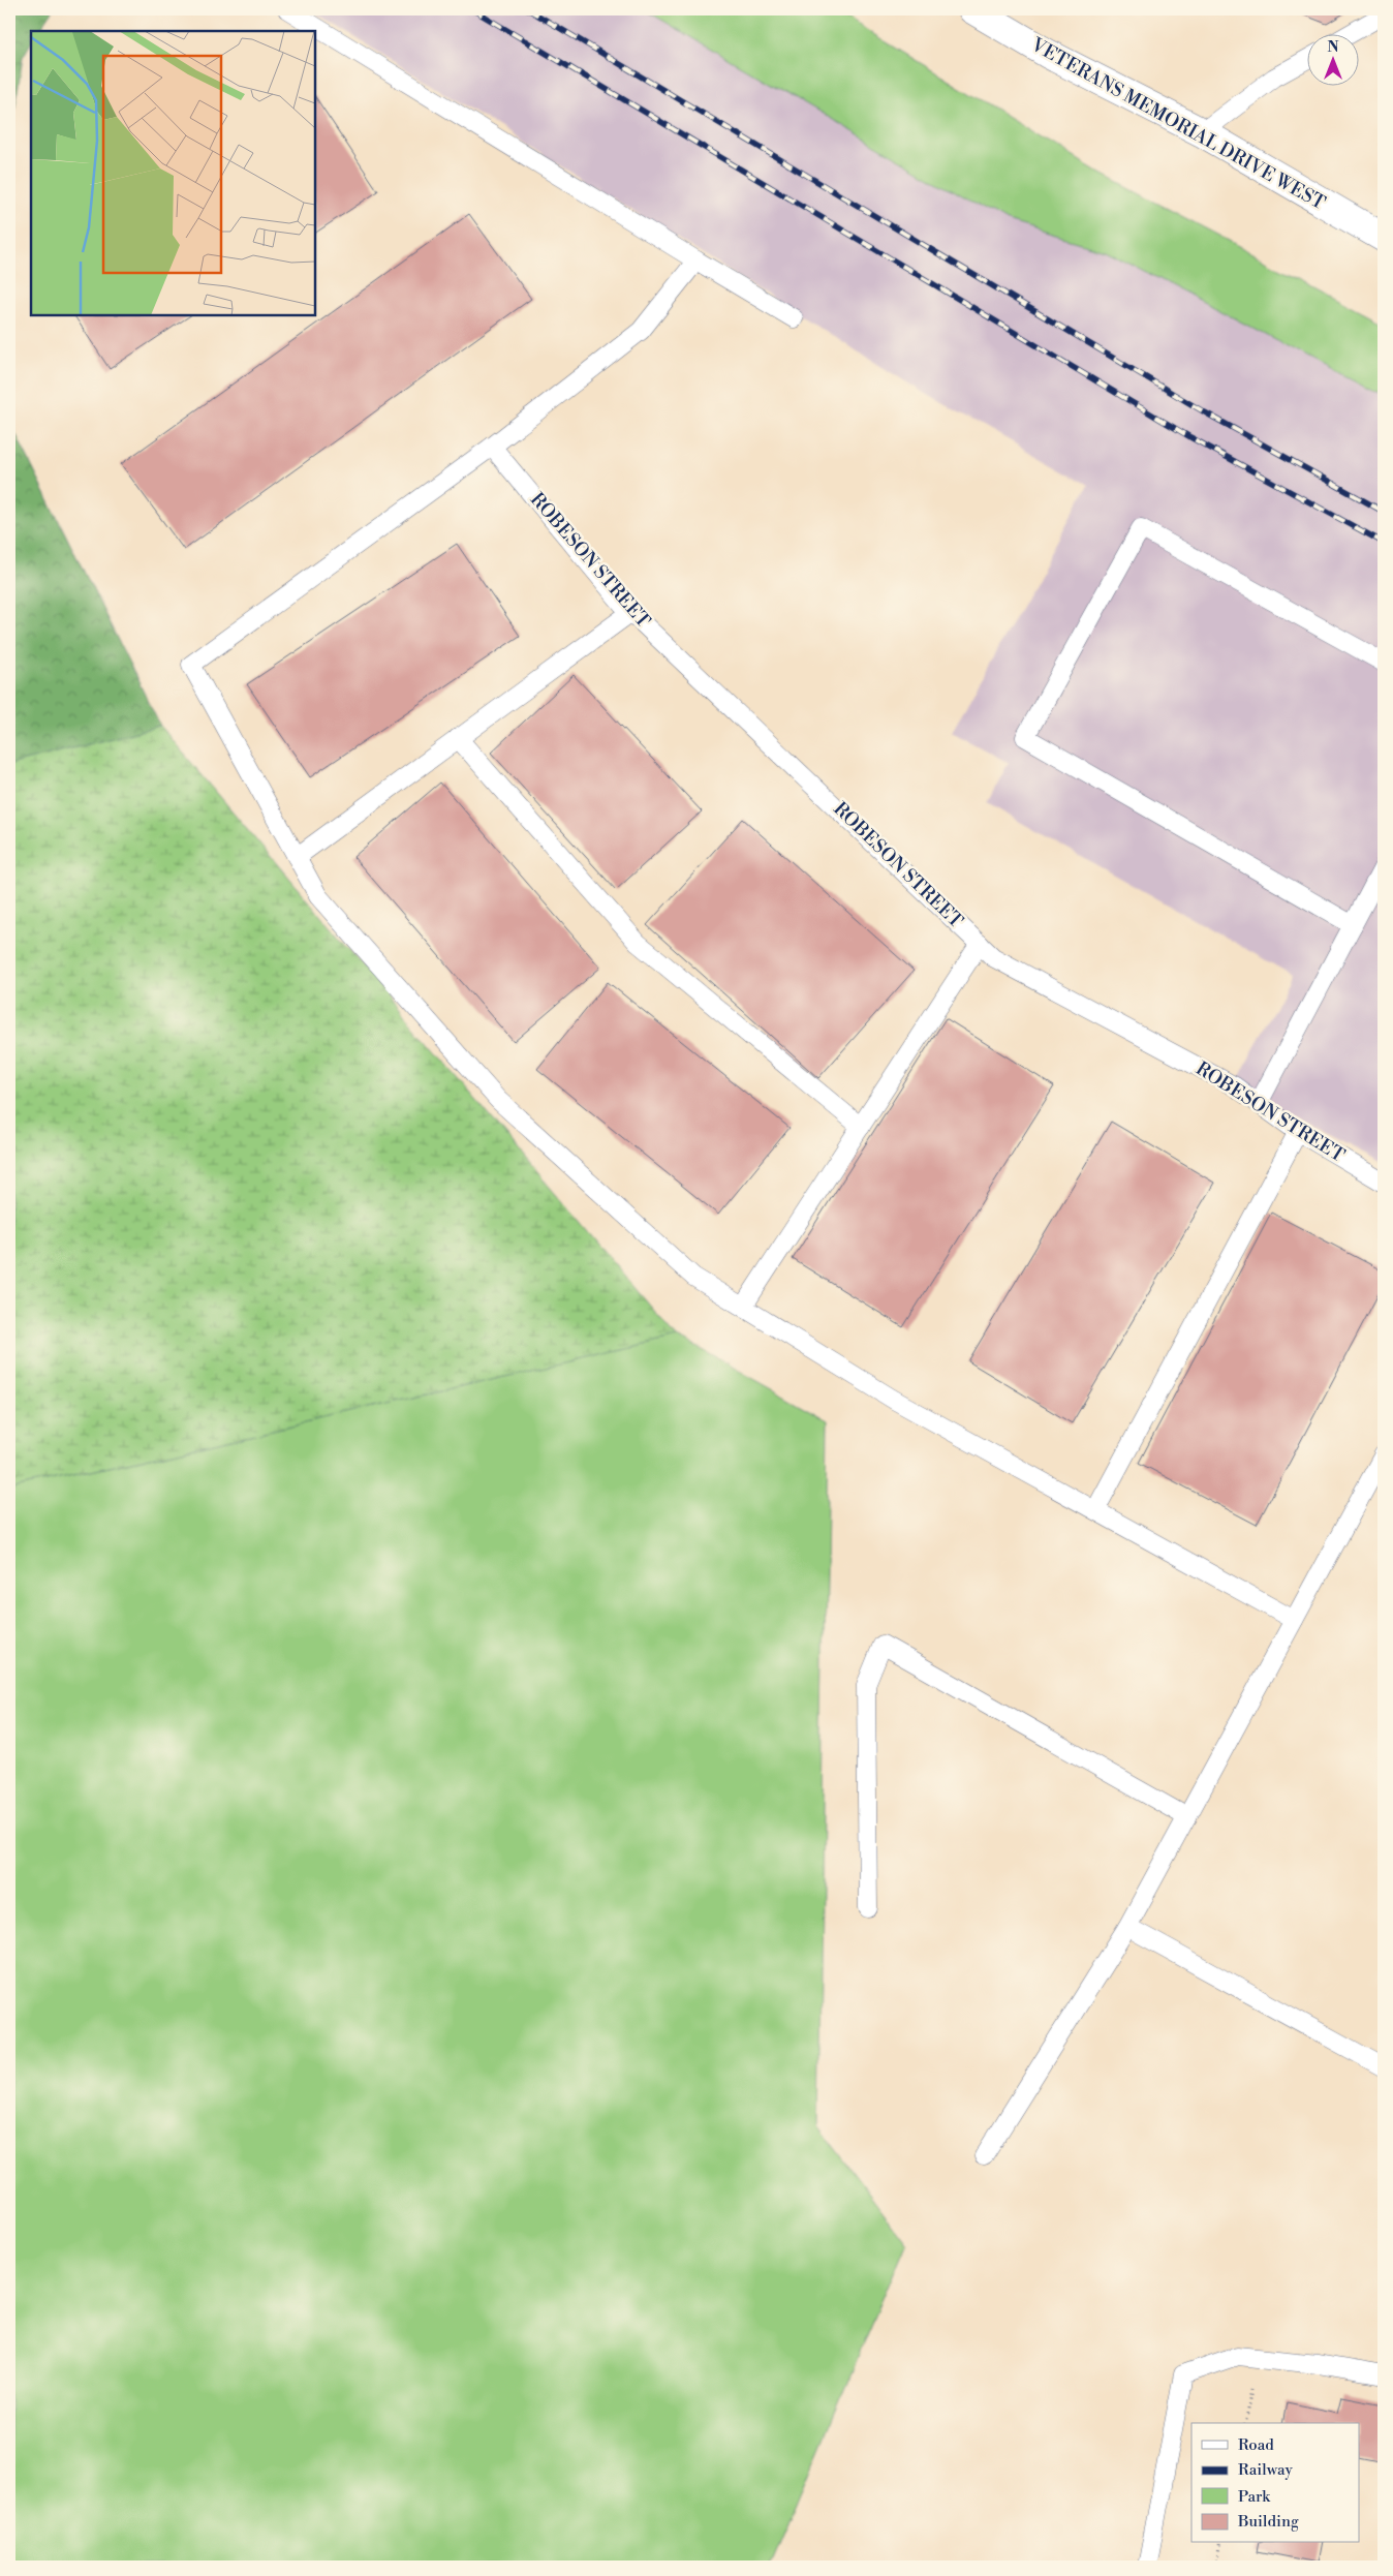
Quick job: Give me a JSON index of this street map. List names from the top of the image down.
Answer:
{
  "streets": {
    "street": ["VETERANS MEMORIAL DRIVE WEST"],
    "lane": ["ROBESON STREET"]
  },
  "legend": [
    "Road",
    "Railway",
    "Park",
    "Building"
  ],
  "north": "top"
}
